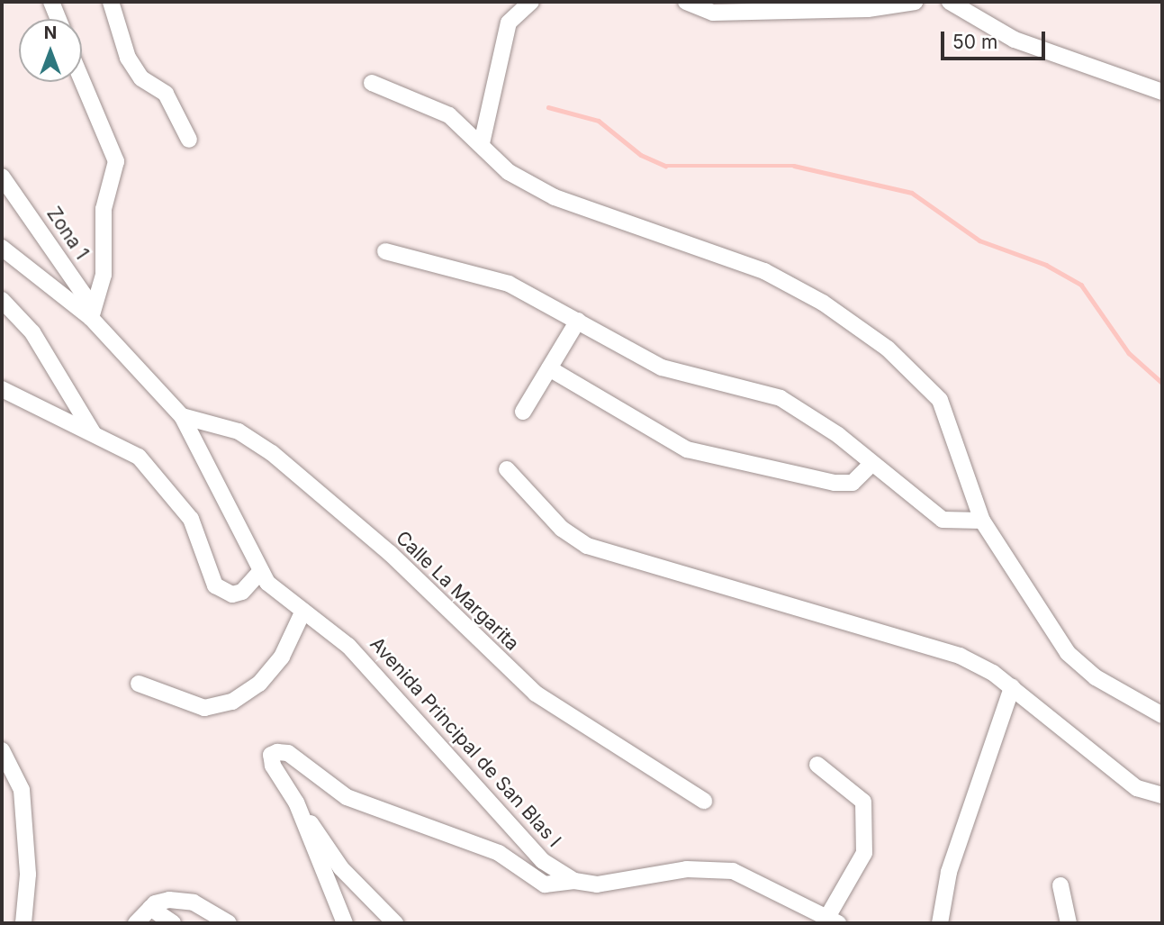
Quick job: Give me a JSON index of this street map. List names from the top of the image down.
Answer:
{
  "streets": {
    "street": ["Zona 1", "Calle La Margarita", "Avenida Principal de San Blas I"]
  },
  "crossings": [
    ["Zona 1", "Avenida Principal de San Blas I"],
    ["Calle La Margarita", "Avenida Principal de San Blas I"]
  ],
  "scale_bar": "50 m",
  "north": "top"
}
